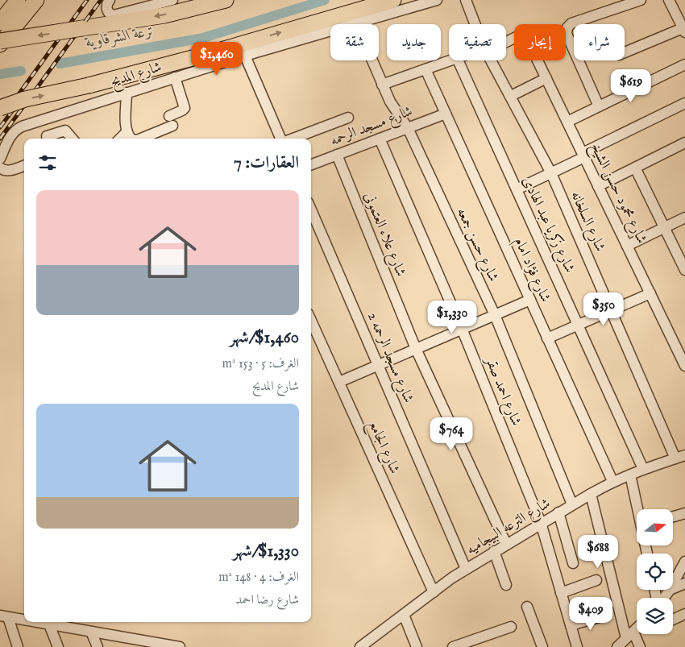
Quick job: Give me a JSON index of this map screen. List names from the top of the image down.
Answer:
{
  "streets": {
    "street": [
      "شارع المديح",
      "شارع مسجد الرحمه",
      "شارع محمود حسن الشيخ",
      "شارع السلخانه",
      "شارع زكريا عبد الهادى",
      "شارع علاء العتمونى",
      "شارع حسن جمعه",
      "شارع فؤاد امام",
      "شارع مسجد الرحمه 2",
      "شارع احمد صقر",
      "شارع الجامع",
      "شارع الترعه البيجاميه"
    ]
  },
  "crossings": [
    ["شارع مسجد الرحمه", "شارع علاء العتمونى"],
    ["شارع مسجد الرحمه", "شارع حسن جمعه"],
    ["شارع مسجد الرحمه", "شارع فؤاد امام"],
    ["شارع مسجد الرحمه", "شارع احمد صقر"],
    ["شارع السلخانه", "شارع الترعه البيجاميه"],
    ["شارع زكريا عبد الهادى", "شارع الترعه البيجاميه"],
    ["شارع علاء العتمونى", "شارع الترعه البيجاميه"],
    ["شارع حسن جمعه", "شارع الترعه البيجاميه"],
    ["شارع فؤاد امام", "شارع الترعه البيجاميه"],
    ["شارع مسجد الرحمه 2", "شارع الترعه البيجاميه"],
    ["شارع احمد صقر", "شارع الترعه البيجاميه"],
    ["شارع الجامع", "شارع الترعه البيجاميه"]
  ],
  "water": ["ترعة الشرقاوية"],
  "north": "right",
  "page": {
    "chip": [
      "شراء",
      "إيجار",
      "تصفية",
      "جديد",
      "شقة"
    ],
    "price": [
      "$1,460",
      "$619",
      "$350",
      "$1,330",
      "$764",
      "$688",
      "$409"
    ],
    "heading": "العقارات: 7",
    "list": [
      {
        "name": "$1,460/شهر",
        "note": "الغرف: 5 · 153 m² · شارع المديح"
      },
      {
        "name": "$1,330/شهر",
        "note": "الغرف: 4 · 148 m² · شارع رضا احمد"
      }
    ]
  }
}
